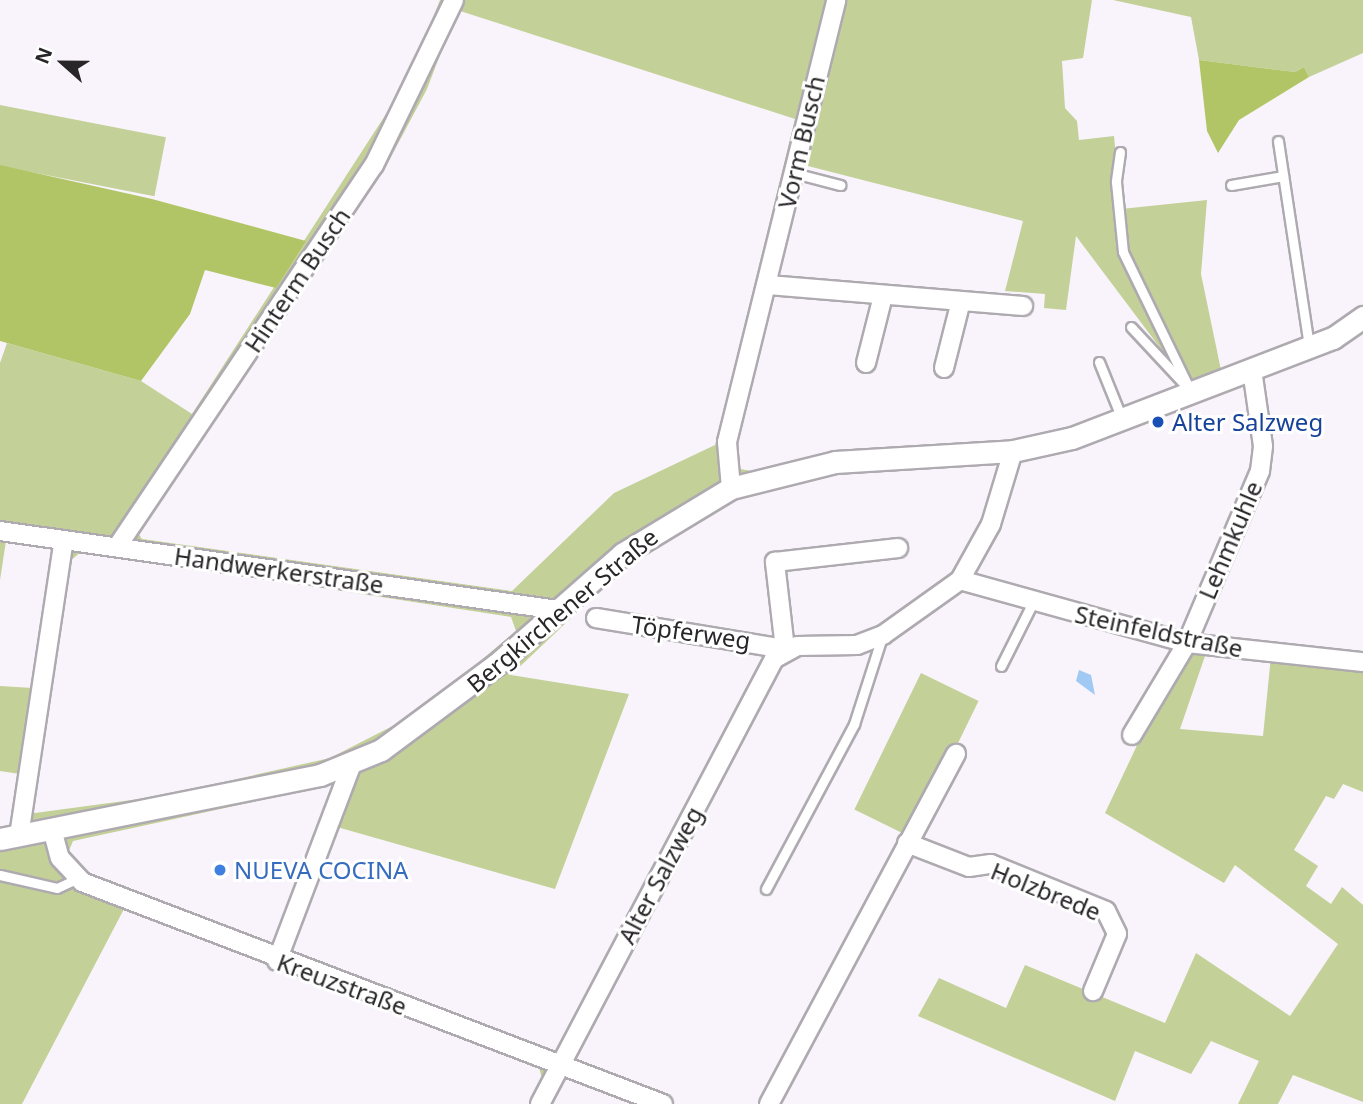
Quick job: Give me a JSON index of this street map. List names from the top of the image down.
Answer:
{
  "streets": {
    "street": [
      "Vorm Busch",
      "Hinterm Busch",
      "Lehmkuhle",
      "Handwerkerstraße",
      "Bergkirchener Straße",
      "Steinfeldstraße",
      "Töpferweg",
      "Alter Salzweg",
      "Holzbrede",
      "Kreuzstraße"
    ]
  },
  "crossings": [
    ["Vorm Busch", "Bergkirchener Straße"],
    ["Hinterm Busch", "Handwerkerstraße"],
    ["Lehmkuhle", "Bergkirchener Straße"],
    ["Lehmkuhle", "Steinfeldstraße"],
    ["Handwerkerstraße", "Bergkirchener Straße"],
    ["Töpferweg", "Alter Salzweg"],
    ["Alter Salzweg", "Kreuzstraße"]
  ],
  "places": ["Alter Salzweg", "NUEVA COCINA"],
  "north": "left"
}
